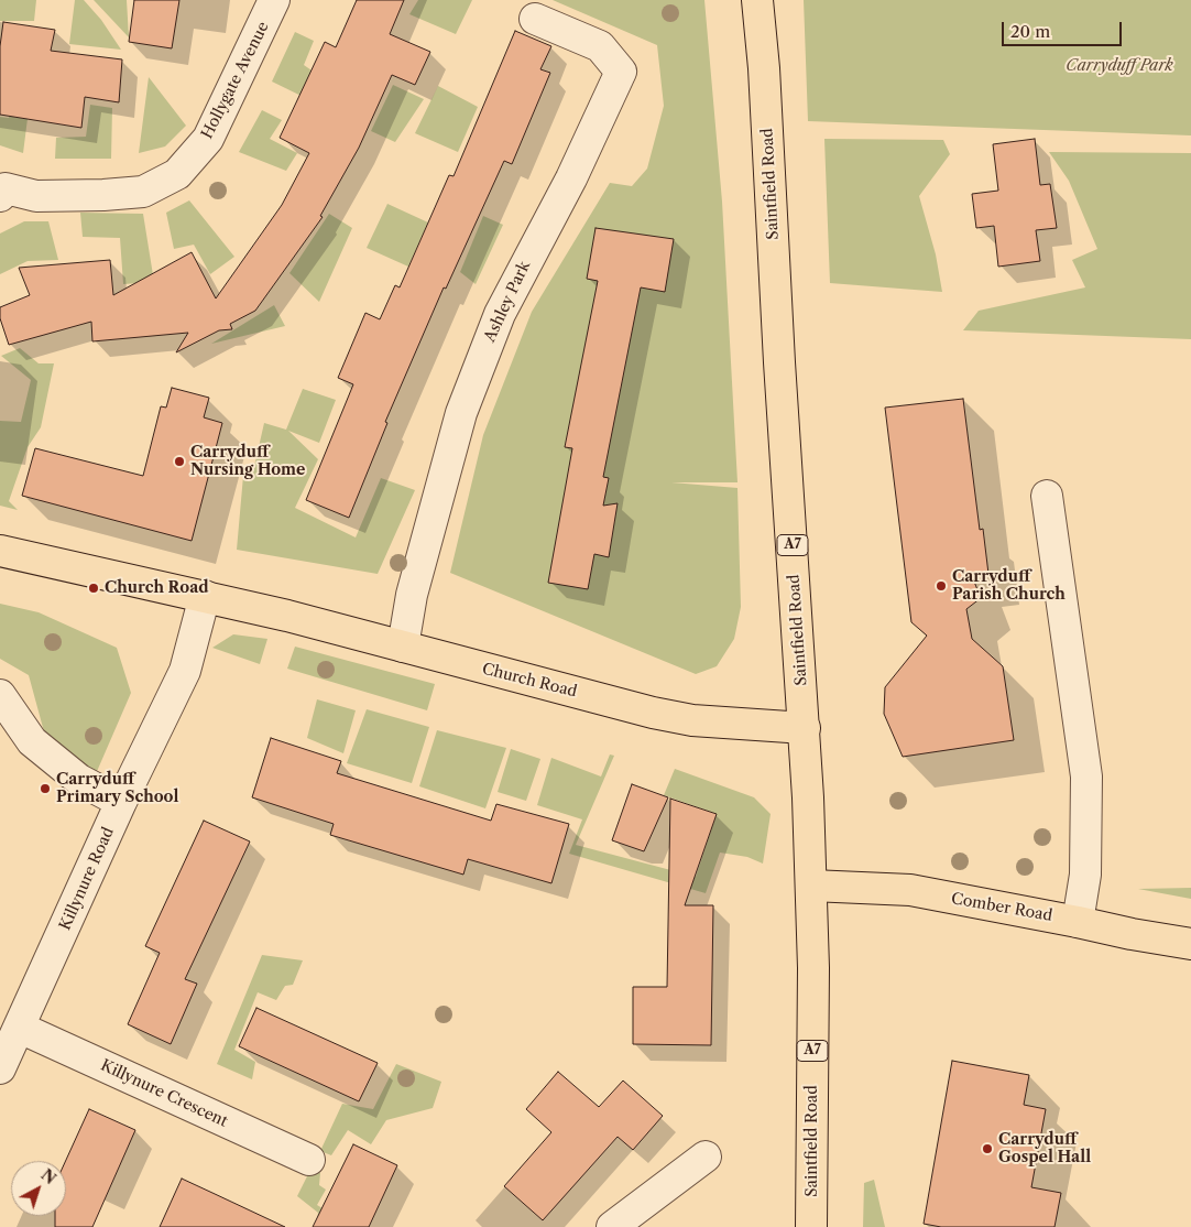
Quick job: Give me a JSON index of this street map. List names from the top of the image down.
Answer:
{
  "streets": {
    "main road": [
      "Saintfield Road",
      "A7",
      "Church Road",
      "Comber Road"
    ],
    "street": [
      "Hollygate Avenue",
      "Ashley Park",
      "Killynure Road",
      "Killynure Crescent"
    ]
  },
  "crossings": [
    ["Saintfield Road", "Church Road"],
    ["Saintfield Road", "Comber Road"],
    ["Ashley Park", "Church Road"],
    ["Church Road", "Killynure Road"],
    ["Killynure Road", "Killynure Crescent"]
  ],
  "parks": ["Carryduff Park"],
  "places": [
    "Carryduff Nursing Home",
    "Carryduff Parish Church",
    "Church Road",
    "Carryduff Primary School",
    "Carryduff Gospel Hall"
  ],
  "scale_bar": "20 m",
  "north": "top right"
}
